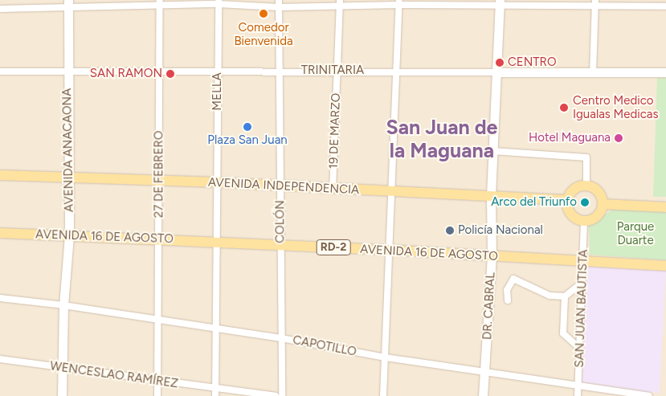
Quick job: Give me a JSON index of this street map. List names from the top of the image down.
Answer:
{
  "streets": {
    "main road": ["AVENIDA INDEPENDENCIA", "AVENIDA 16 DE AGOSTO", "RD-2"],
    "street": [
      "TRINITARIA",
      "MELLA",
      "19 DE MARZO",
      "AVENIDA ANACAONA",
      "27 DE FEBRERO",
      "COLÓN",
      "DR. CABRAL",
      "SAN JUAN BAUTISTA",
      "CAPOTILLO",
      "WENCESLAO RAMÍREZ"
    ]
  },
  "crossings": [
    ["TRINITARIA", "MELLA"],
    ["TRINITARIA", "19 DE MARZO"],
    ["TRINITARIA", "AVENIDA ANACAONA"],
    ["TRINITARIA", "27 DE FEBRERO"],
    ["TRINITARIA", "COLÓN"],
    ["TRINITARIA", "DR. CABRAL"],
    ["MELLA", "AVENIDA INDEPENDENCIA"],
    ["MELLA", "AVENIDA 16 DE AGOSTO"],
    ["19 DE MARZO", "AVENIDA INDEPENDENCIA"],
    ["AVENIDA ANACAONA", "AVENIDA INDEPENDENCIA"],
    ["AVENIDA ANACAONA", "AVENIDA 16 DE AGOSTO"],
    ["AVENIDA ANACAONA", "CAPOTILLO"],
    ["AVENIDA ANACAONA", "WENCESLAO RAMÍREZ"],
    ["27 DE FEBRERO", "AVENIDA INDEPENDENCIA"],
    ["27 DE FEBRERO", "AVENIDA 16 DE AGOSTO"],
    ["27 DE FEBRERO", "CAPOTILLO"],
    ["27 DE FEBRERO", "WENCESLAO RAMÍREZ"],
    ["AVENIDA INDEPENDENCIA", "COLÓN"],
    ["AVENIDA INDEPENDENCIA", "DR. CABRAL"],
    ["AVENIDA INDEPENDENCIA", "SAN JUAN BAUTISTA"],
    ["COLÓN", "AVENIDA 16 DE AGOSTO"],
    ["COLÓN", "CAPOTILLO"],
    ["AVENIDA 16 DE AGOSTO", "DR. CABRAL"],
    ["AVENIDA 16 DE AGOSTO", "SAN JUAN BAUTISTA"],
    ["DR. CABRAL", "CAPOTILLO"],
    ["SAN JUAN BAUTISTA", "CAPOTILLO"]
  ],
  "districts": ["San Juan de la Maguana"],
  "parks": ["Parque Duarte"],
  "places": [
    "Comedor Bienvenida",
    "CENTRO",
    "SAN RAMON",
    "Centro Medico Igualas Medicas",
    "Plaza San Juan",
    "Hotel Maguana",
    "Arco del Triunfo",
    "Policía Nacional"
  ]
}
